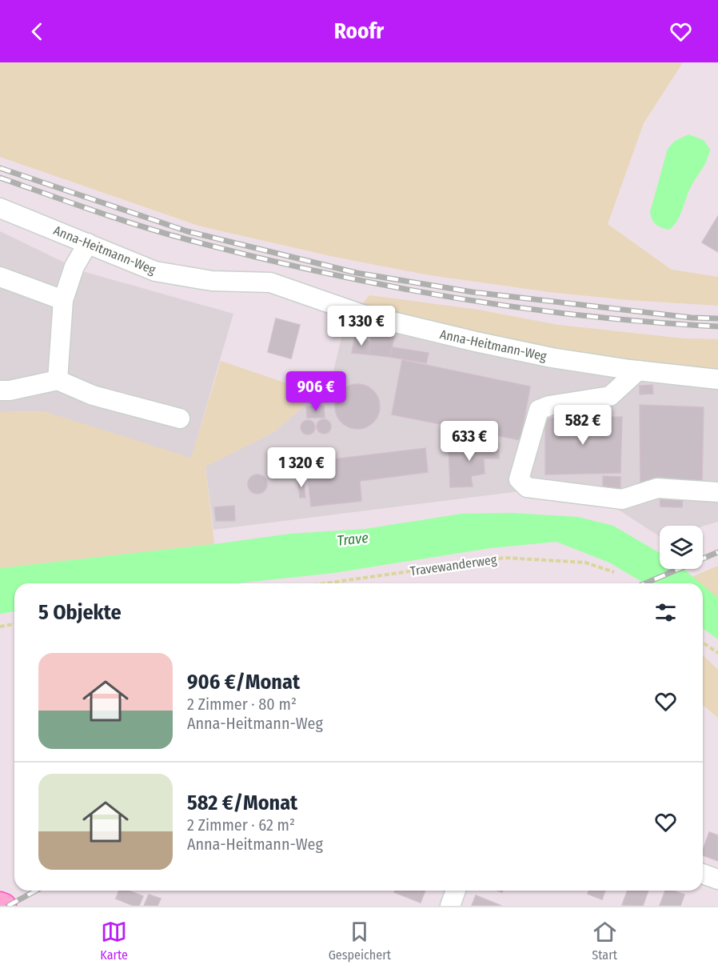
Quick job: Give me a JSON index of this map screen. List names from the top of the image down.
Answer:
{
  "streets": {
    "street": ["Anna-Heitmann-Weg"],
    "path": ["Travewanderweg"]
  },
  "water": ["Trave"],
  "page": {
    "header": "Roofr",
    "price": [
      "1 330 €",
      "906 €",
      "582 €",
      "633 €",
      "1 320 €"
    ],
    "heading": "5 Objekte",
    "list": [
      {
        "name": "906 €/Monat",
        "note": "2 Zimmer · 80 m² · Anna-Heitmann-Weg"
      },
      {
        "name": "582 €/Monat",
        "note": "2 Zimmer · 62 m² · Anna-Heitmann-Weg"
      }
    ],
    "tabs": ["Karte", "Gespeichert", "Start"]
  }
}
